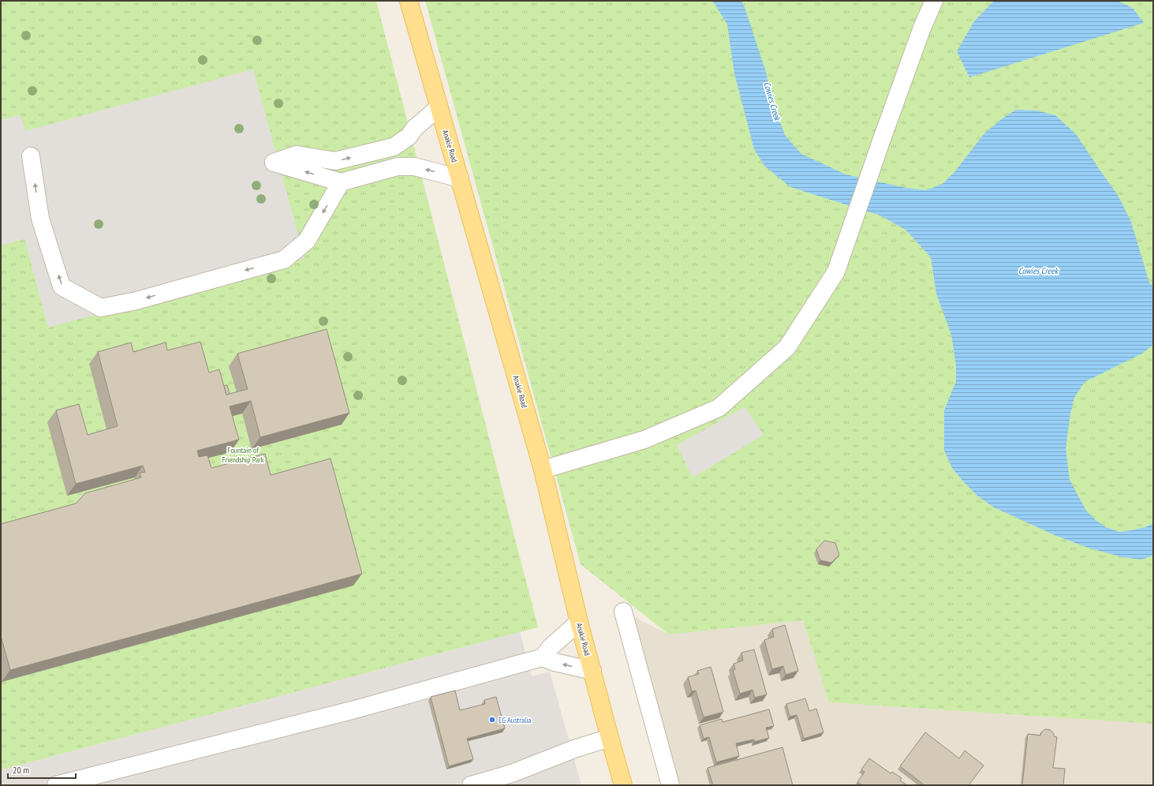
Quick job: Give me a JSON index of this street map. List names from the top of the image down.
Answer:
{
  "streets": {
    "main road": ["Anakie Road"]
  },
  "water": ["Cowies Creek"],
  "parks": ["Fountain of Friendship Park"],
  "places": ["EG Australia"],
  "scale_bar": "20 m"
}
